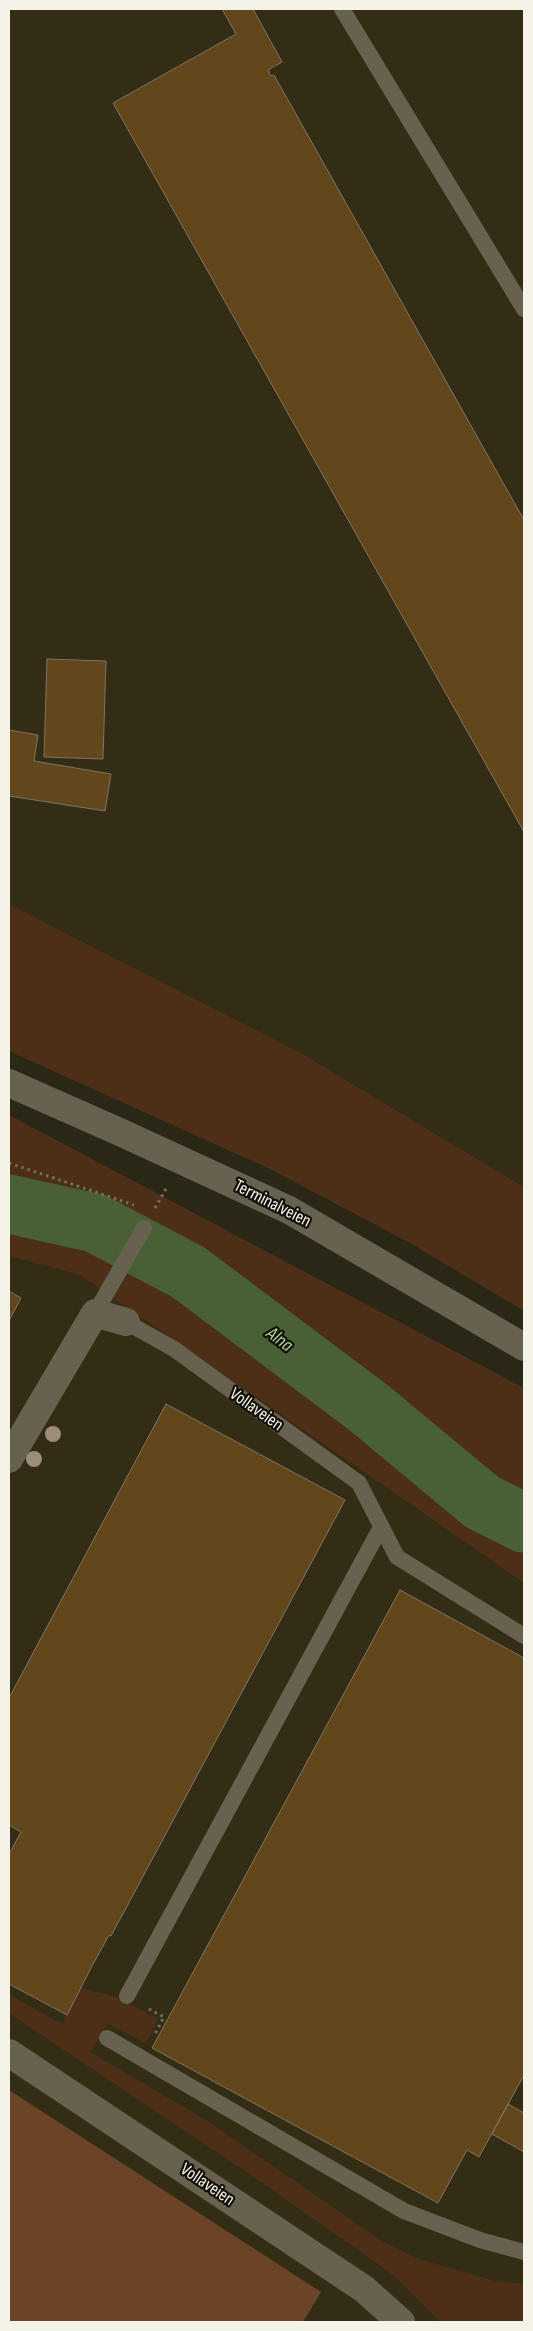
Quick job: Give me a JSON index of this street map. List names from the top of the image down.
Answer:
{
  "streets": {
    "street": ["Terminalveien", "Vollaveien"]
  },
  "water": ["Alna"]
}
